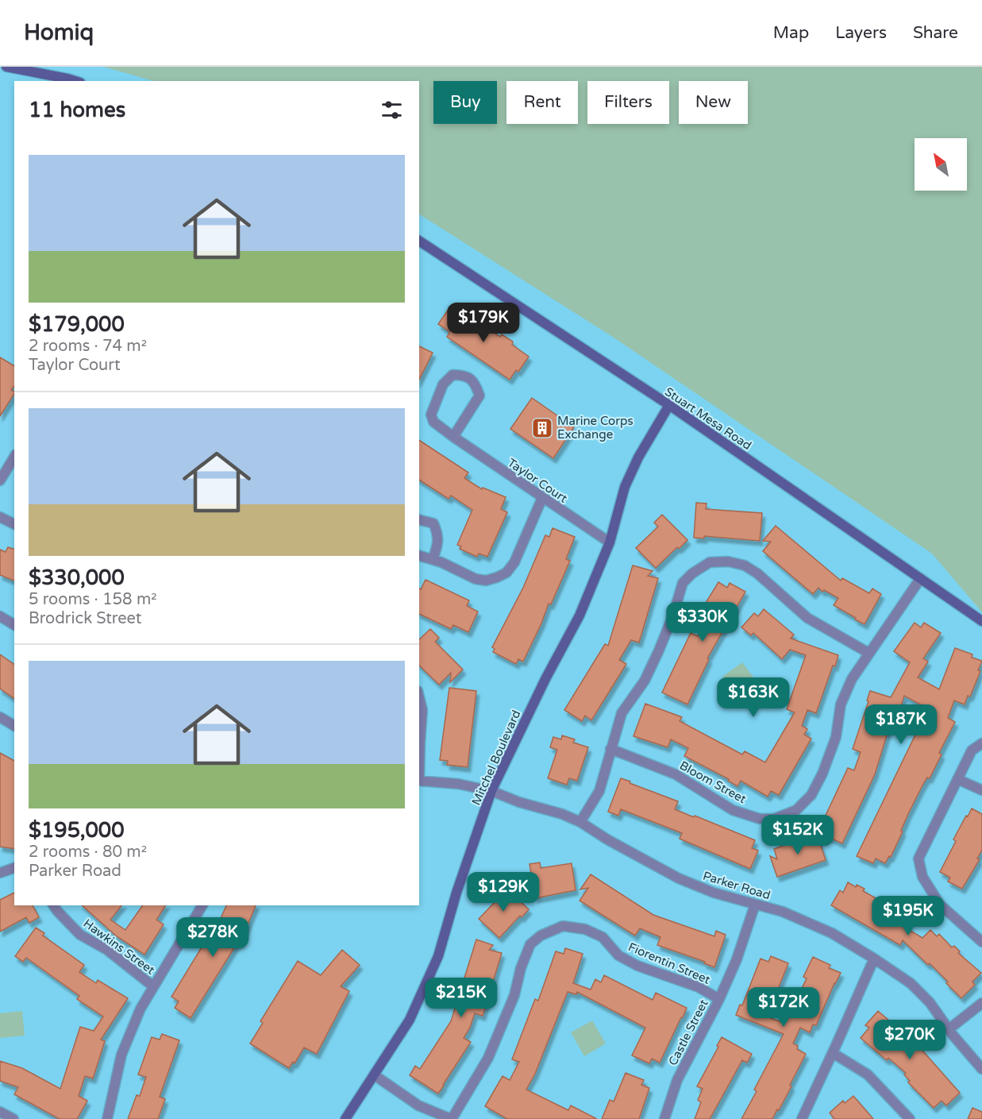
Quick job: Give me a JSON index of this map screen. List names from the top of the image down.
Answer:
{
  "streets": {
    "street": [
      "Stuart Mesa Road",
      "Taylor Court",
      "Mitchel Boulevard",
      "Bloom Street",
      "Parker Road",
      "Hawkins Street",
      "Fiorentin Street",
      "Castle Street"
    ]
  },
  "crossings": [
    ["Stuart Mesa Road", "Mitchel Boulevard"],
    ["Stuart Mesa Road", "Bloom Street"],
    ["Taylor Court", "Mitchel Boulevard"],
    ["Mitchel Boulevard", "Parker Road"],
    ["Parker Road", "Castle Street"],
    ["Fiorentin Street", "Castle Street"]
  ],
  "places": {
    "building": ["Marine Corps Exchange"]
  },
  "north": "top left",
  "page": {
    "header": "Homiq",
    "nav": ["Map", "Layers", "Share"],
    "chip": [
      "Buy",
      "Rent",
      "Filters",
      "New"
    ],
    "heading": "11 homes",
    "list": [
      {
        "name": "$179,000",
        "note": "2 rooms · 74 m² · Taylor Court"
      },
      {
        "name": "$330,000",
        "note": "5 rooms · 158 m² · Brodrick Street"
      },
      {
        "name": "$195,000",
        "note": "2 rooms · 80 m² · Parker Road"
      }
    ],
    "price": [
      "$179K",
      "$330K",
      "$163K",
      "$187K",
      "$152K",
      "$129K",
      "$195K",
      "$278K",
      "$215K",
      "$172K",
      "$270K"
    ]
  }
}
